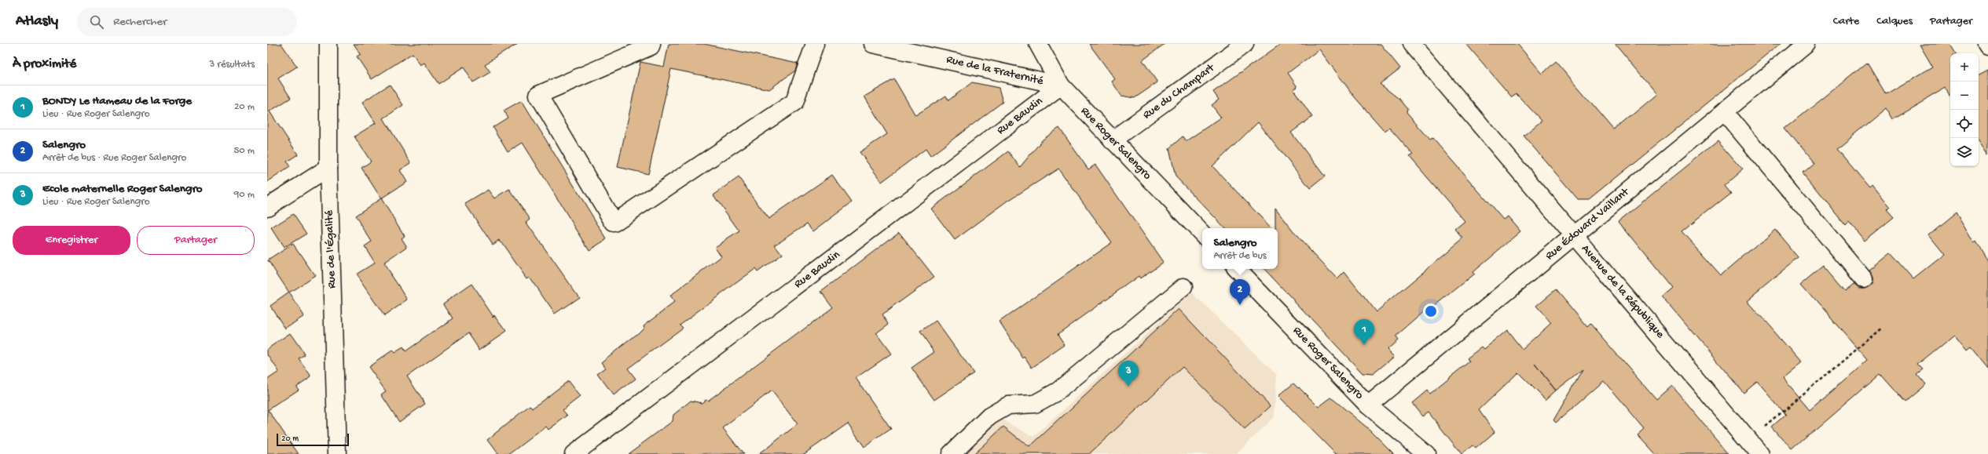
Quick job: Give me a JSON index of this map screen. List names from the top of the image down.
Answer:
{
  "streets": {
    "street": [
      "Rue de la Fraternité",
      "Rue du Champart",
      "Rue Baudin",
      "Rue Roger Salengro",
      "Rue Édouard Vaillant",
      "Rue de l'Égalité",
      "Avenue de la République"
    ]
  },
  "crossings": [
    ["Rue de la Fraternité", "Rue Baudin"],
    ["Rue de la Fraternité", "Rue Roger Salengro"],
    ["Rue du Champart", "Rue Roger Salengro"],
    ["Rue Baudin", "Rue Roger Salengro"],
    ["Rue Roger Salengro", "Rue Édouard Vaillant"],
    ["Rue Édouard Vaillant", "Avenue de la République"]
  ],
  "scale_bar": "20 m",
  "page": {
    "header": "Atlasly",
    "search": "Rechercher",
    "nav": ["Carte", "Calques", "Partager"],
    "heading": ["À proximité", "3 résultats"],
    "map_buttons": ["+", "−"],
    "list": [
      {
        "mark": "1",
        "name": "BONDY Le Hameau de la Forge",
        "note": "Lieu · Rue Roger Salengro",
        "value": "20 m"
      },
      {
        "mark": "2",
        "name": "Salengro",
        "note": "Arrêt de bus · Rue Roger Salengro",
        "value": "50 m"
      },
      {
        "mark": "3",
        "name": "Ecole maternelle Roger Salengro",
        "note": "Lieu · Rue Roger Salengro",
        "value": "90 m"
      }
    ],
    "buttons": ["Enregistrer", "Partager"],
    "popup": ["Salengro", "Arrêt de bus"],
    "pins": ["2", "1", "3"],
    "scale": "20 m"
  }
}
